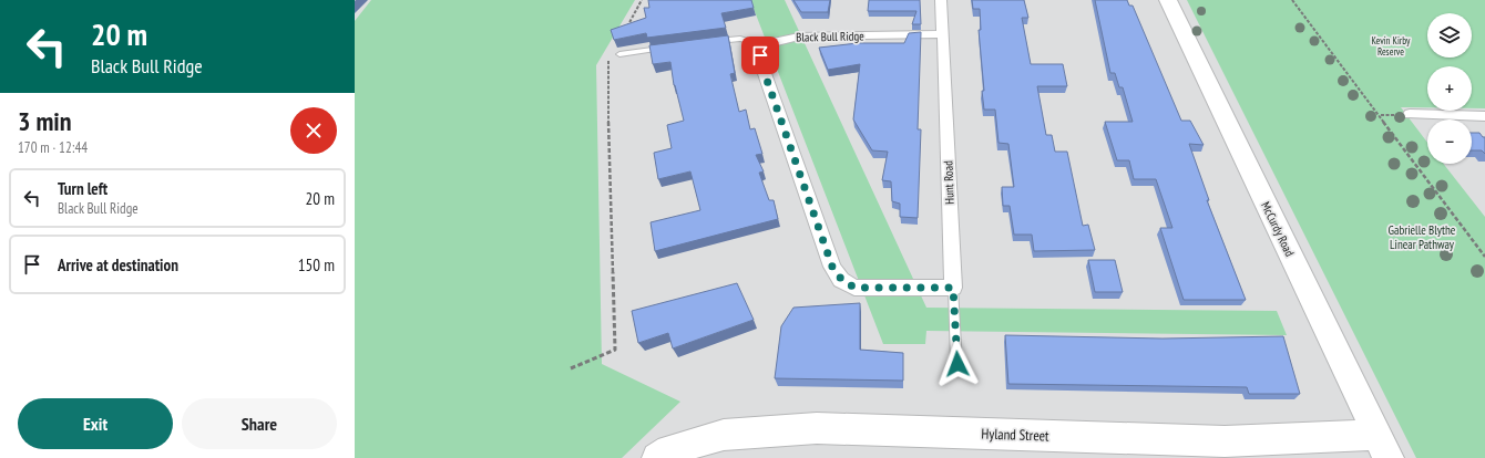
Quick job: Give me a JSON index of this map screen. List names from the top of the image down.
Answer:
{
  "streets": {
    "main road": ["McCurdy Road", "Hyland Street"],
    "street": ["Black Bull Ridge", "Hunt Road"]
  },
  "crossings": [
    ["Black Bull Ridge", "Hunt Road"],
    ["McCurdy Road", "Hyland Street"]
  ],
  "parks": ["Kevin Kirby Reserve", "Gabrielle Blythe Linear Pathway"],
  "page": {
    "turn": ["20 m", "Black Bull Ridge"],
    "map_buttons": ["+", "−"],
    "heading": ["3 min", "170 m · 12:44"],
    "list": [
      {
        "name": "Turn left",
        "note": "Black Bull Ridge",
        "value": "20 m"
      },
      {
        "name": "Arrive at destination",
        "value": "150 m"
      }
    ],
    "buttons": ["Exit", "Share"]
  }
}
